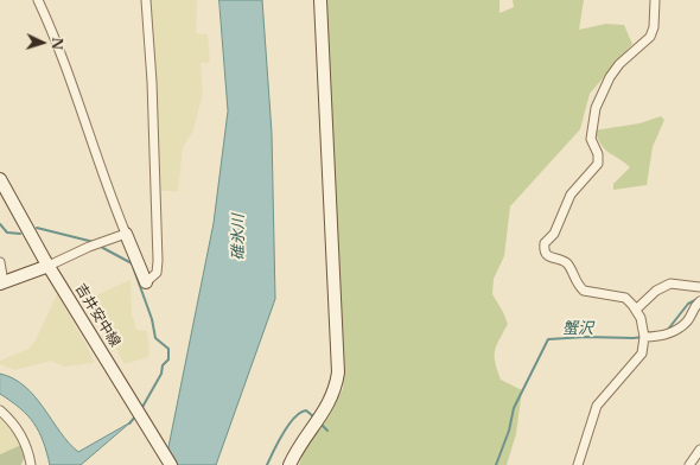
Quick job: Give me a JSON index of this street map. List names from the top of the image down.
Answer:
{
  "streets": {
    "street": ["吉井安中線"]
  },
  "water": ["碓氷川", "蟹沢"],
  "north": "right"
}
